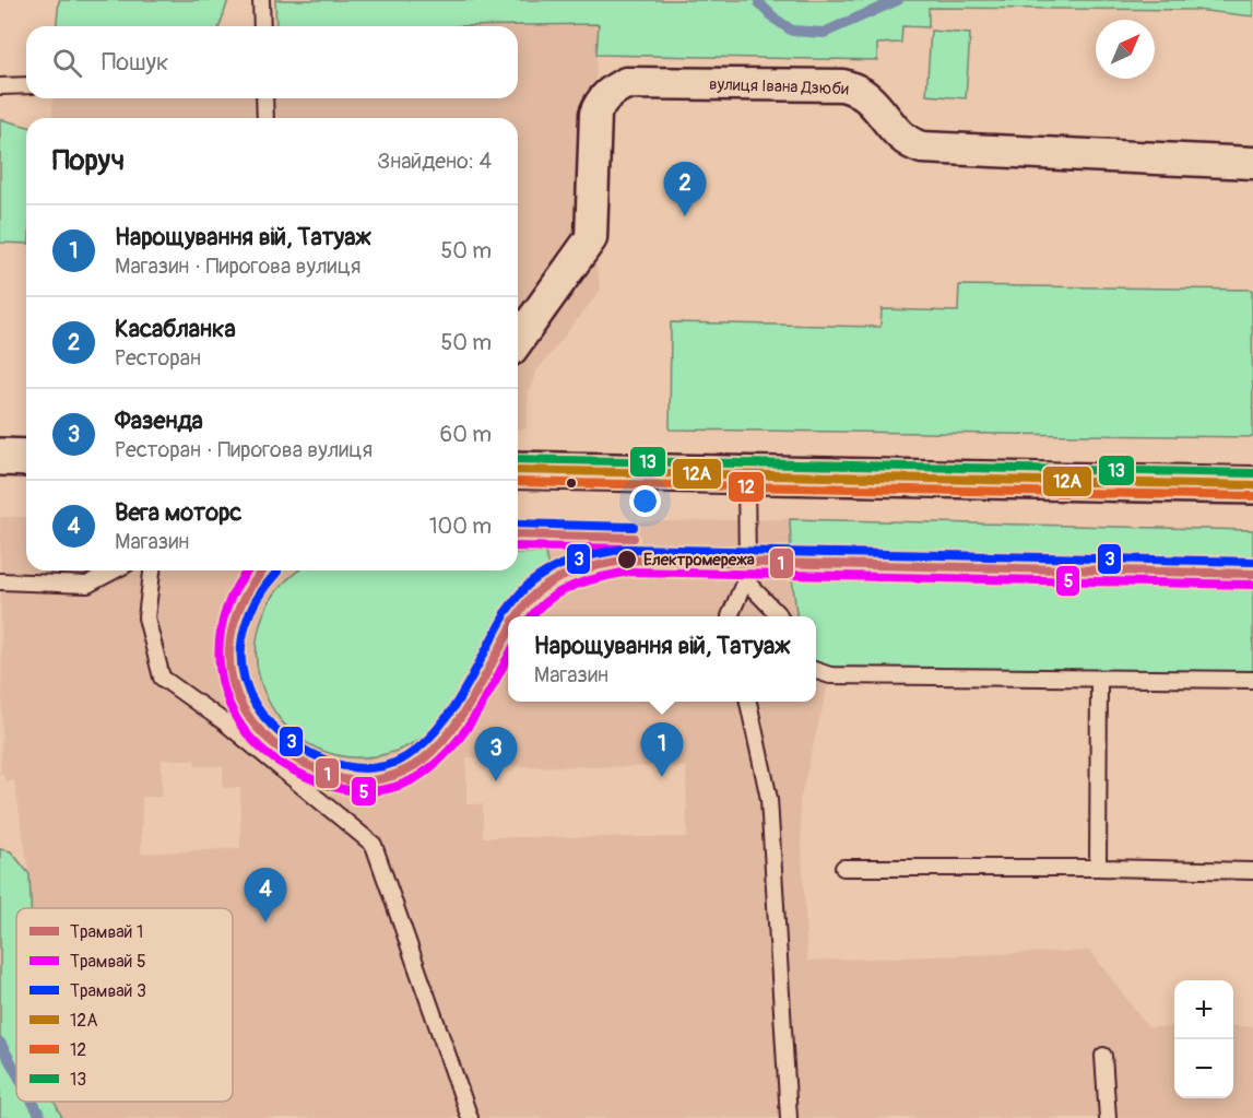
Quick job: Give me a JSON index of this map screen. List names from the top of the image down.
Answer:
{
  "streets": {
    "street": ["вулиця Івана Дзюби"]
  },
  "places": ["Електромережа"],
  "lines": [
    "transit line 13",
    "transit line 12А",
    "transit line 12",
    "tram line 3",
    "tram line 1",
    "tram line 5"
  ],
  "legend": [
    "Трамвай 1",
    "Трамвай 5",
    "Трамвай 3",
    "12А",
    "12",
    "13"
  ],
  "north": "top right",
  "page": {
    "search": "Пошук",
    "heading": ["Поруч", "Знайдено: 4"],
    "pins": [
      "2",
      "1",
      "3",
      "4"
    ],
    "list": [
      {
        "mark": "1",
        "name": "Нарощування вій, Татуаж",
        "note": "Магазин · Пирогова вулиця",
        "value": "50 m"
      },
      {
        "mark": "2",
        "name": "Касабланка",
        "note": "Ресторан",
        "value": "50 m"
      },
      {
        "mark": "3",
        "name": "Фазенда",
        "note": "Ресторан · Пирогова вулиця",
        "value": "60 m"
      },
      {
        "mark": "4",
        "name": "Вега моторс",
        "note": "Магазин",
        "value": "100 m"
      }
    ],
    "popup": ["Нарощування вій, Татуаж", "Магазин"],
    "map_buttons": ["+", "−"]
  }
}
